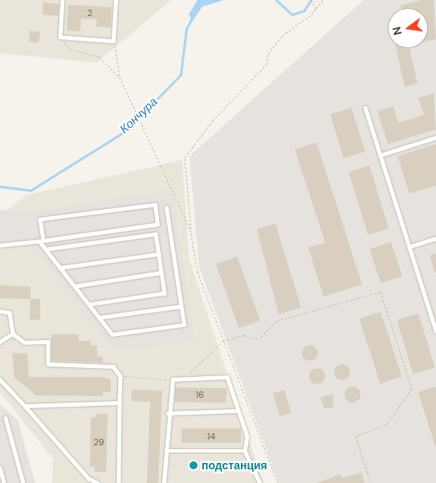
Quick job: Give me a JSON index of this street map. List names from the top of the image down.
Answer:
{
  "water": ["Кончура"],
  "places": ["подстанция"],
  "house_numbers": [
    "2",
    "16",
    "14",
    "29"
  ],
  "north": "left"
}
